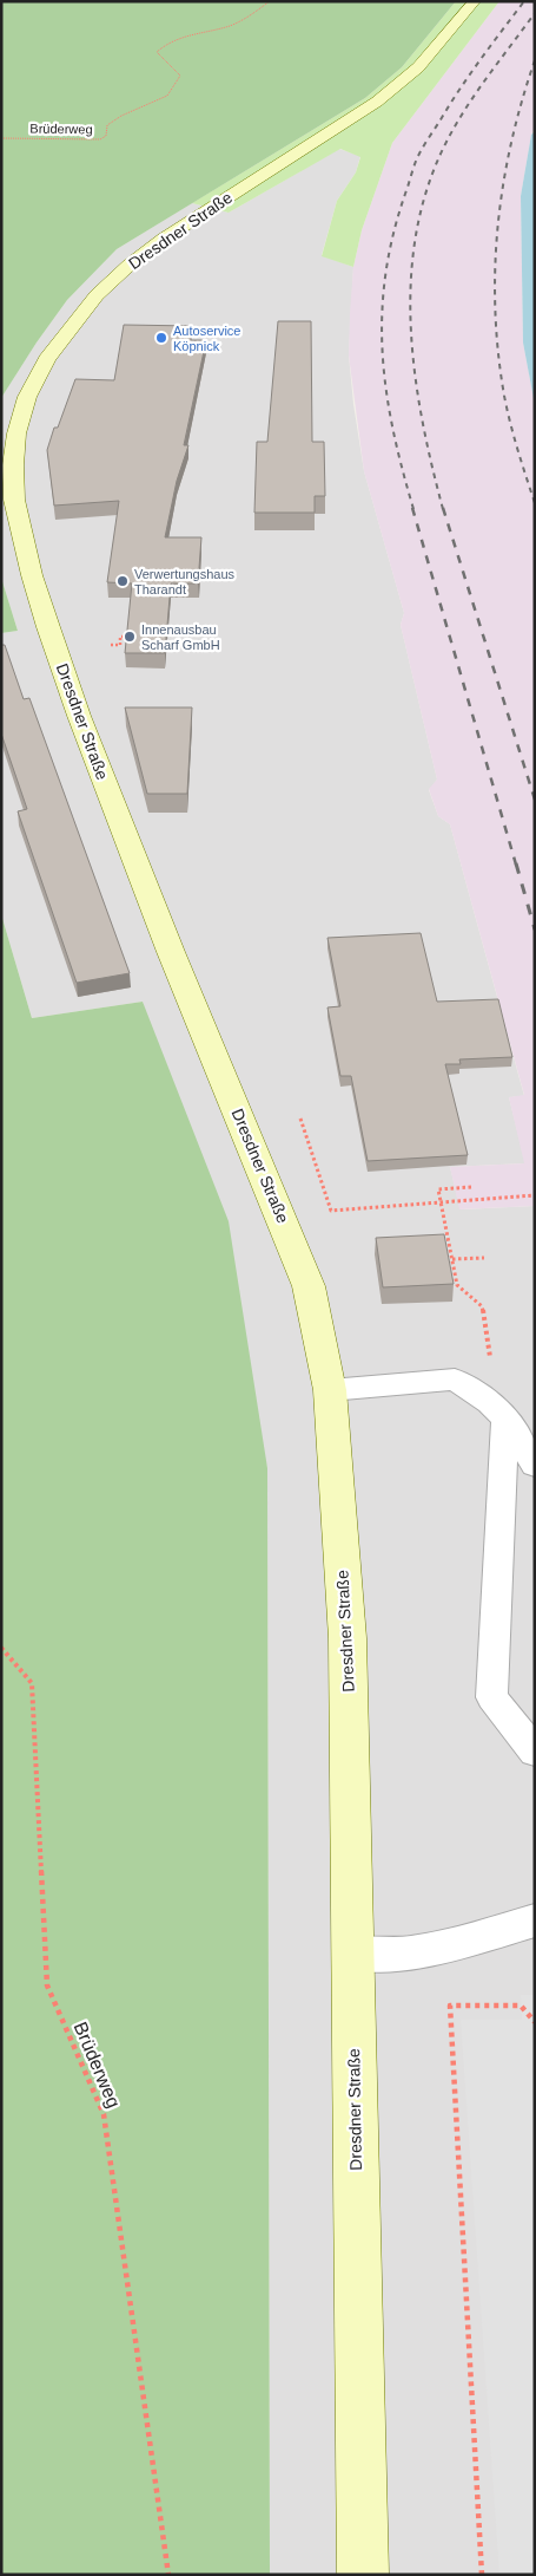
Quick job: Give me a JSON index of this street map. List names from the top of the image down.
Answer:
{
  "streets": {
    "main road": ["Dresdner Straße"],
    "path": ["Brüderweg"]
  },
  "places": ["Autoservice Köpnick", "Verwertungshaus Tharandt", "Innenausbau Scharf GmbH"]
}
